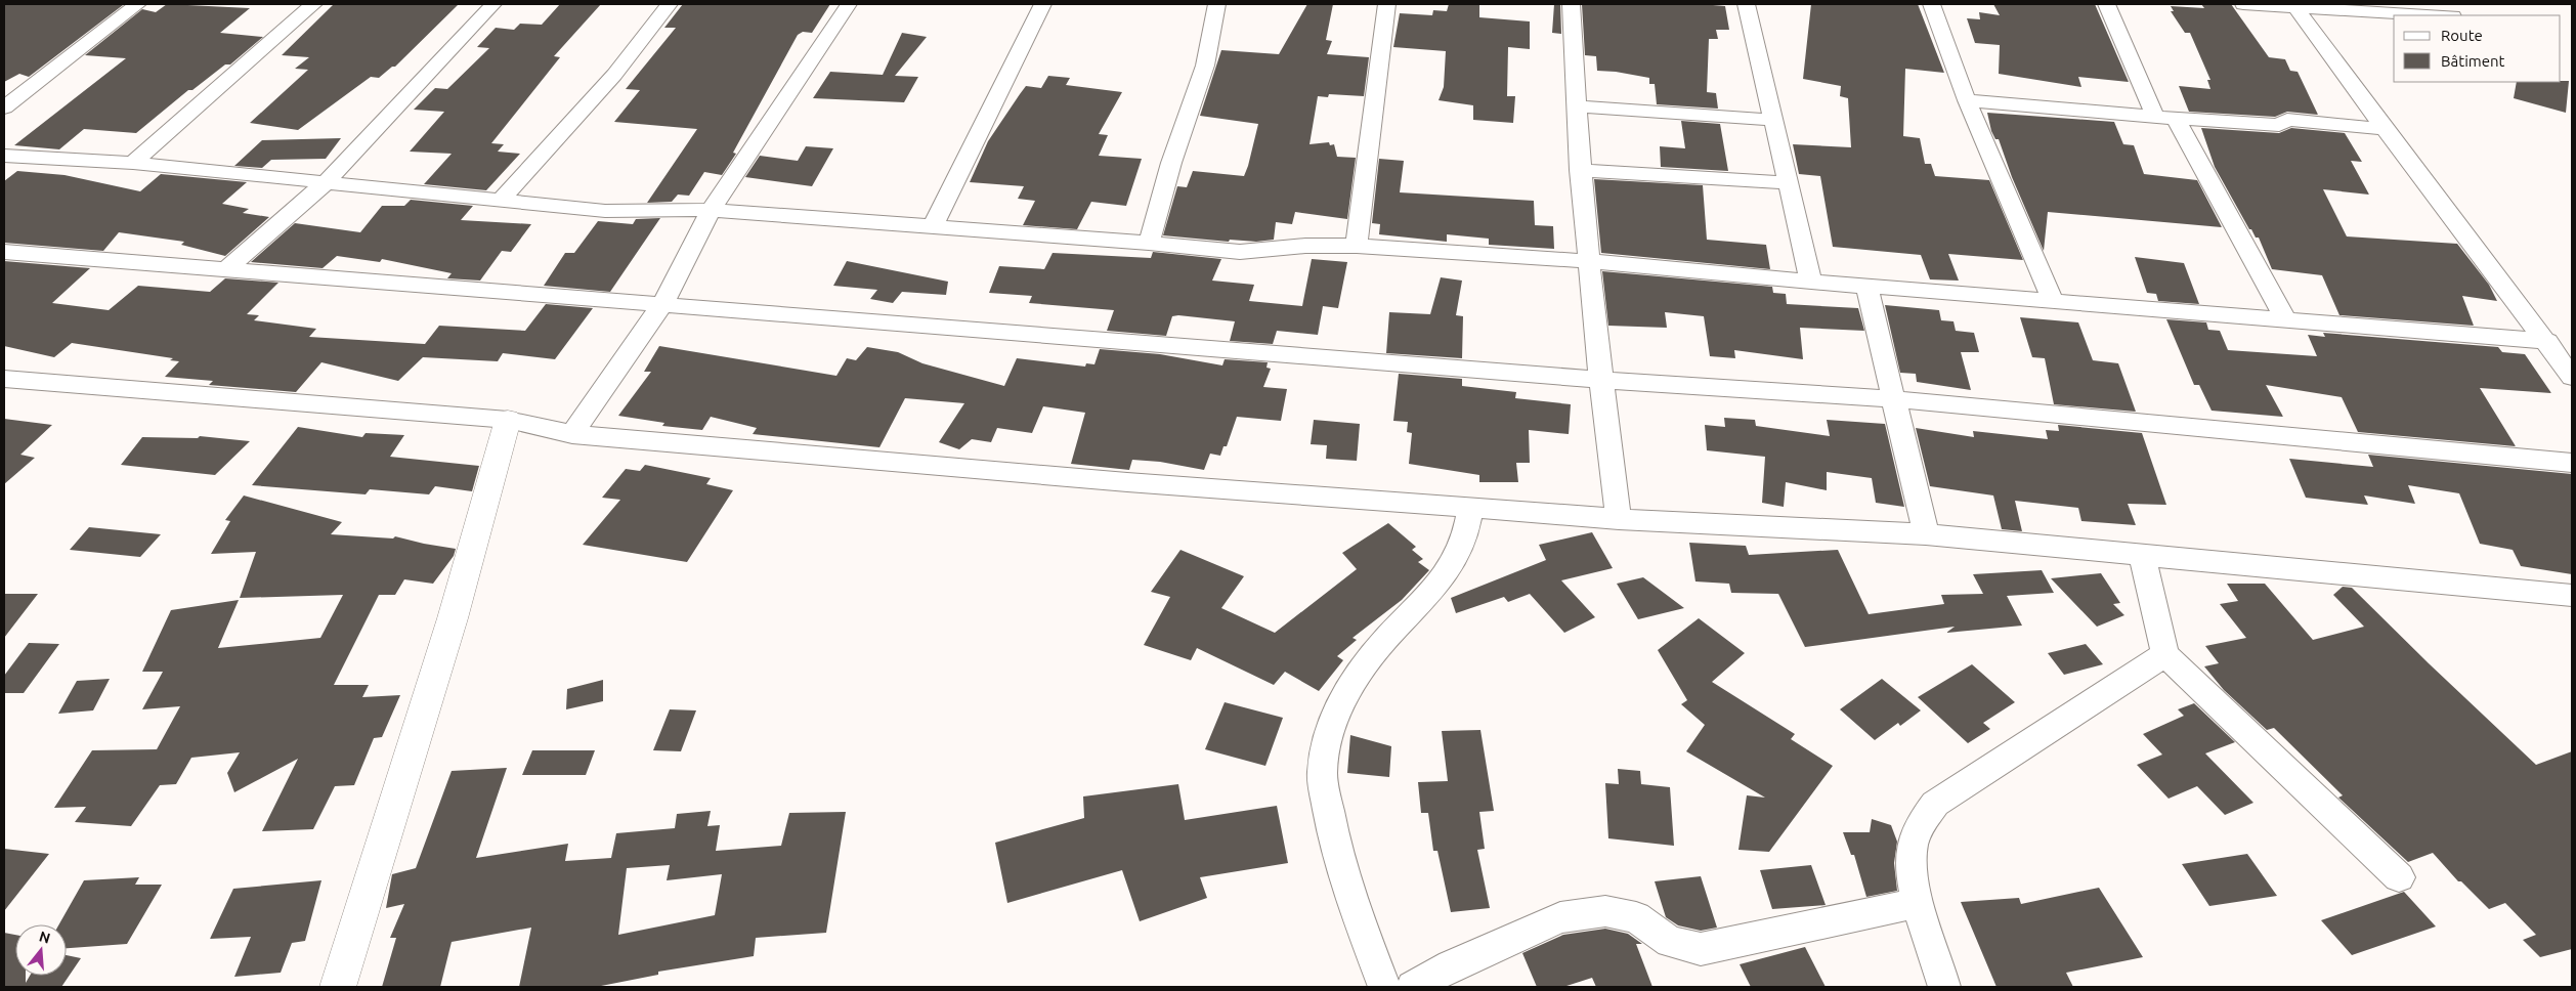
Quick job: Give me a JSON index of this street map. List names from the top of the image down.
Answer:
{
  "legend": ["Route", "Bâtiment"],
  "north": "top"
}
